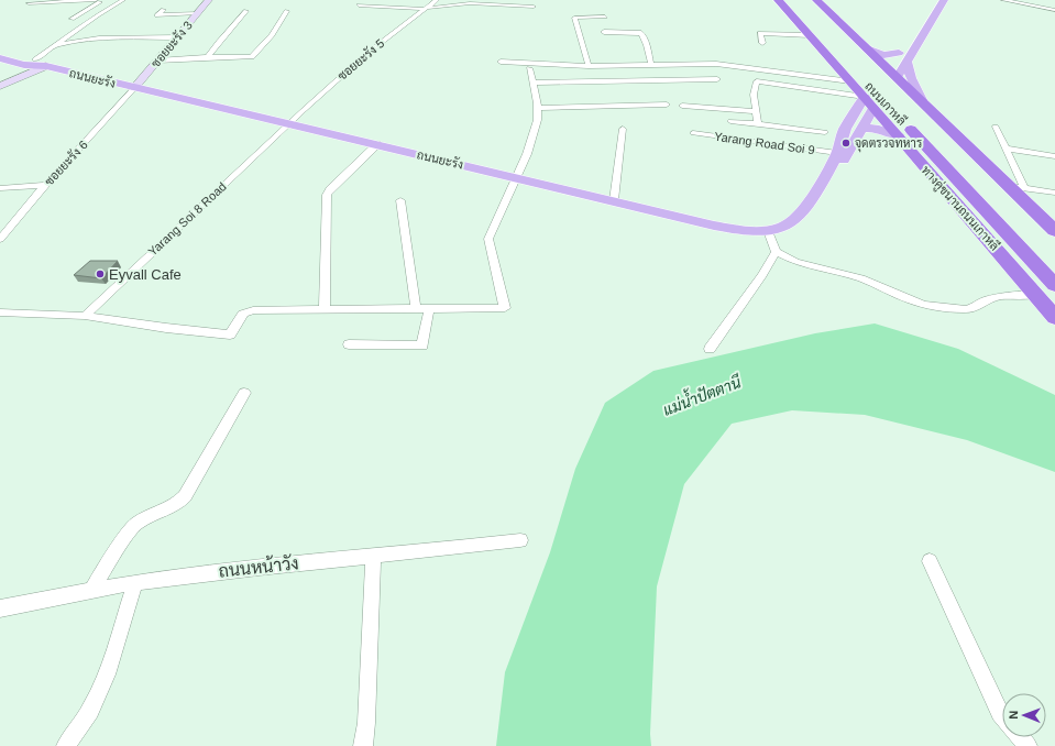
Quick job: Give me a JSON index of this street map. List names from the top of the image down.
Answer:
{
  "streets": {
    "highway": ["ถนนเกาหลี", "ทางคู่ขนานถนนเกาหลี"],
    "main road": ["ถนนยะรัง"],
    "street": [
      "ซอยยะรัง 3",
      "ซอยยะรัง 5",
      "Yarang Road Soi 9",
      "ซอยยะรัง 6",
      "Yarang Soi 8 Road",
      "ถนนหน้าวัง"
    ]
  },
  "crossings": [
    ["ซอยยะรัง 3", "ถนนยะรัง"],
    ["ซอยยะรัง 3", "ซอยยะรัง 6"],
    ["ซอยยะรัง 5", "ถนนยะรัง"],
    ["ซอยยะรัง 5", "Yarang Soi 8 Road"],
    ["ถนนยะรัง", "Yarang Road Soi 9"],
    ["ถนนยะรัง", "ซอยยะรัง 6"],
    ["ถนนยะรัง", "ทางคู่ขนานถนนเกาหลี"],
    ["ถนนยะรัง", "Yarang Soi 8 Road"]
  ],
  "water": ["แม่น้ำปัตตานี"],
  "places": ["จุดตรวจทหาร", "Eyvall Cafe"],
  "north": "left"
}
